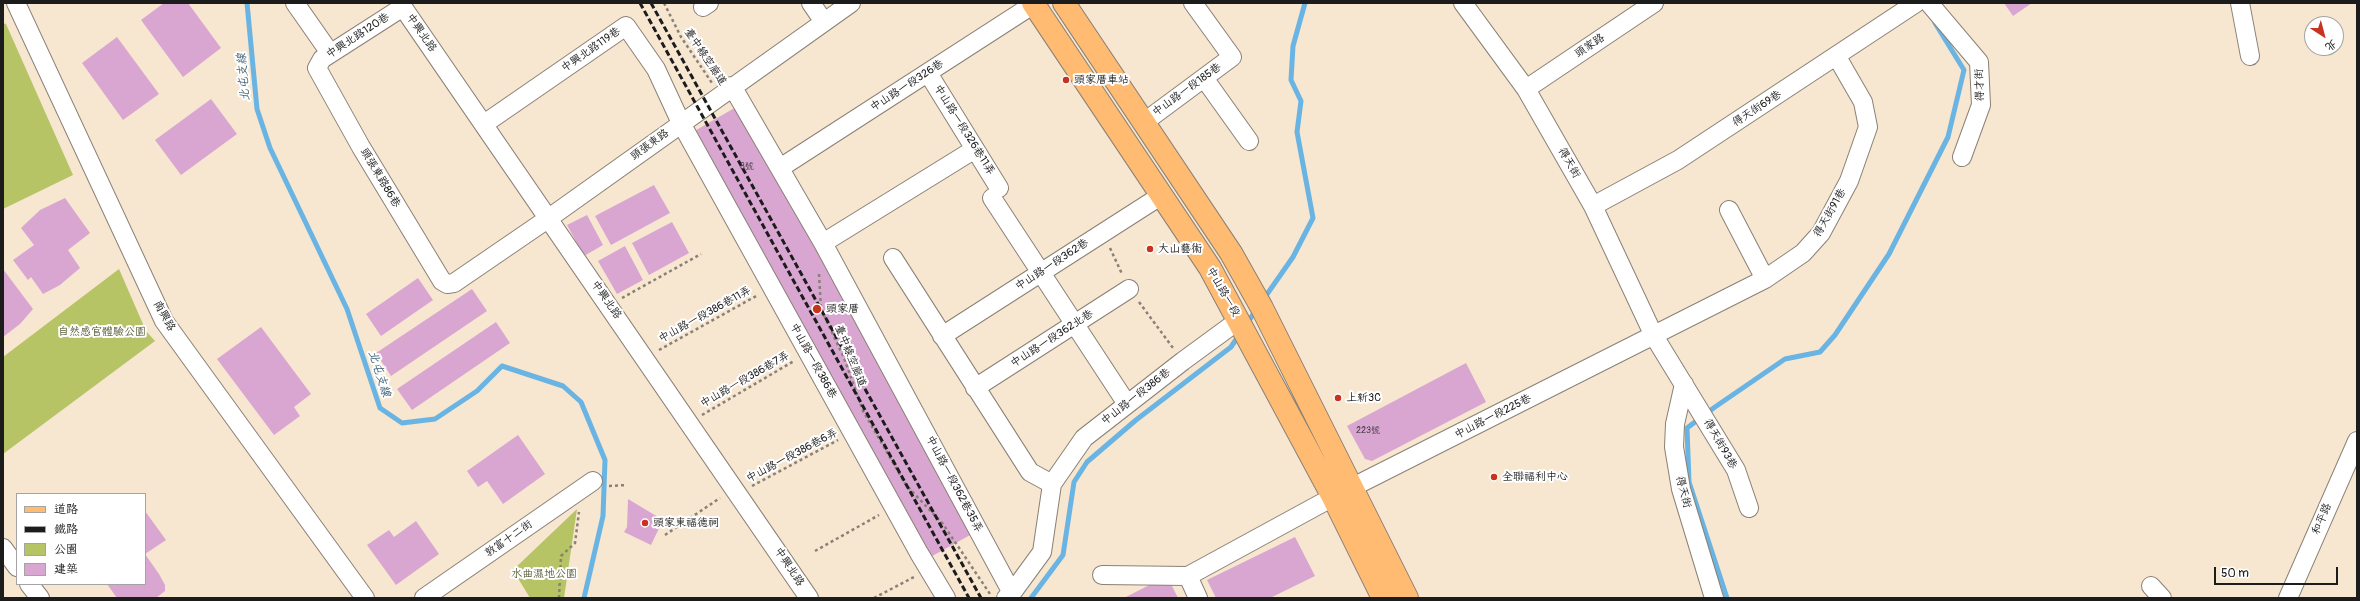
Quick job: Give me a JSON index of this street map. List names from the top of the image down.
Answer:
{
  "streets": {
    "main road": ["中山路一段"],
    "street": [
      "中興北路",
      "中興北路120巷",
      "頭家路",
      "中興北路119巷",
      "得才街",
      "中山路一段326巷",
      "中山路一段185巷",
      "得天街69巷",
      "中山路一段326巷11弄",
      "頭張東路",
      "得天街",
      "頭張東路86巷",
      "得天街91巷",
      "中山路一段362巷",
      "南興路",
      "中山路一段362北巷",
      "中山路一段386巷",
      "中山路一段225巷",
      "得天街93巷",
      "中山路一段362巷35弄",
      "和平路",
      "敦富十二街"
    ],
    "path": [
      "臺中綠空廊道",
      "中山路一段386巷11弄",
      "中山路一段386巷7弄",
      "中山路一段386巷6弄"
    ]
  },
  "crossings": [
    ["中興北路", "中興北路120巷"],
    ["中興北路", "中興北路119巷"],
    ["中興北路", "頭張東路"],
    ["中興北路", "中山路一段386巷11弄"],
    ["中興北路", "中山路一段386巷7弄"],
    ["中興北路", "中山路一段386巷6弄"],
    ["中興北路120巷", "頭張東路86巷"],
    ["頭家路", "得天街"],
    ["中興北路119巷", "頭張東路"],
    ["中興北路119巷", "中山路一段386巷"],
    ["臺中綠空廊道", "頭張東路"],
    ["臺中綠空廊道", "中山路一段362巷35弄"],
    ["中山路一段326巷", "中山路一段326巷11弄"],
    ["中山路一段326巷", "中山路一段"],
    ["中山路一段326巷", "中山路一段362巷35弄"],
    ["得天街69巷", "得天街"],
    ["得天街69巷", "得天街91巷"],
    ["中山路一段326巷11弄", "中山路一段362巷"],
    ["中山路一段326巷11弄", "中山路一段362北巷"],
    ["中山路一段326巷11弄", "中山路一段386巷"],
    ["頭張東路", "頭張東路86巷"],
    ["頭張東路", "中山路一段386巷"],
    ["頭張東路", "中山路一段362巷35弄"],
    ["得天街", "得天街91巷"],
    ["得天街", "中山路一段225巷"],
    ["得天街", "得天街93巷"],
    ["得天街91巷", "中山路一段225巷"],
    ["得天街91巷", "得天街93巷"],
    ["中山路一段362巷", "中山路一段"],
    ["中山路一段", "中山路一段386巷"],
    ["中山路一段", "中山路一段225巷"],
    ["中山路一段386巷11弄", "中山路一段386巷"],
    ["中山路一段386巷", "中山路一段386巷7弄"],
    ["中山路一段386巷", "中山路一段386巷6弄"],
    ["中山路一段386巷", "中山路一段362巷35弄"],
    ["中山路一段225巷", "得天街93巷"]
  ],
  "water": ["北屯支線"],
  "parks": ["自然感官體驗公園", "水曲濕地公園"],
  "places": [
    "頭家厝車站",
    "大山藝術",
    "頭家厝",
    "上新3C",
    "全聯福利中心",
    "頭家東福德祠"
  ],
  "house_numbers": ["8號", "223號"],
  "legend": [
    "道路",
    "鐵路",
    "公園",
    "建築"
  ],
  "scale_bar": "50 m",
  "north": "bottom right"
}
